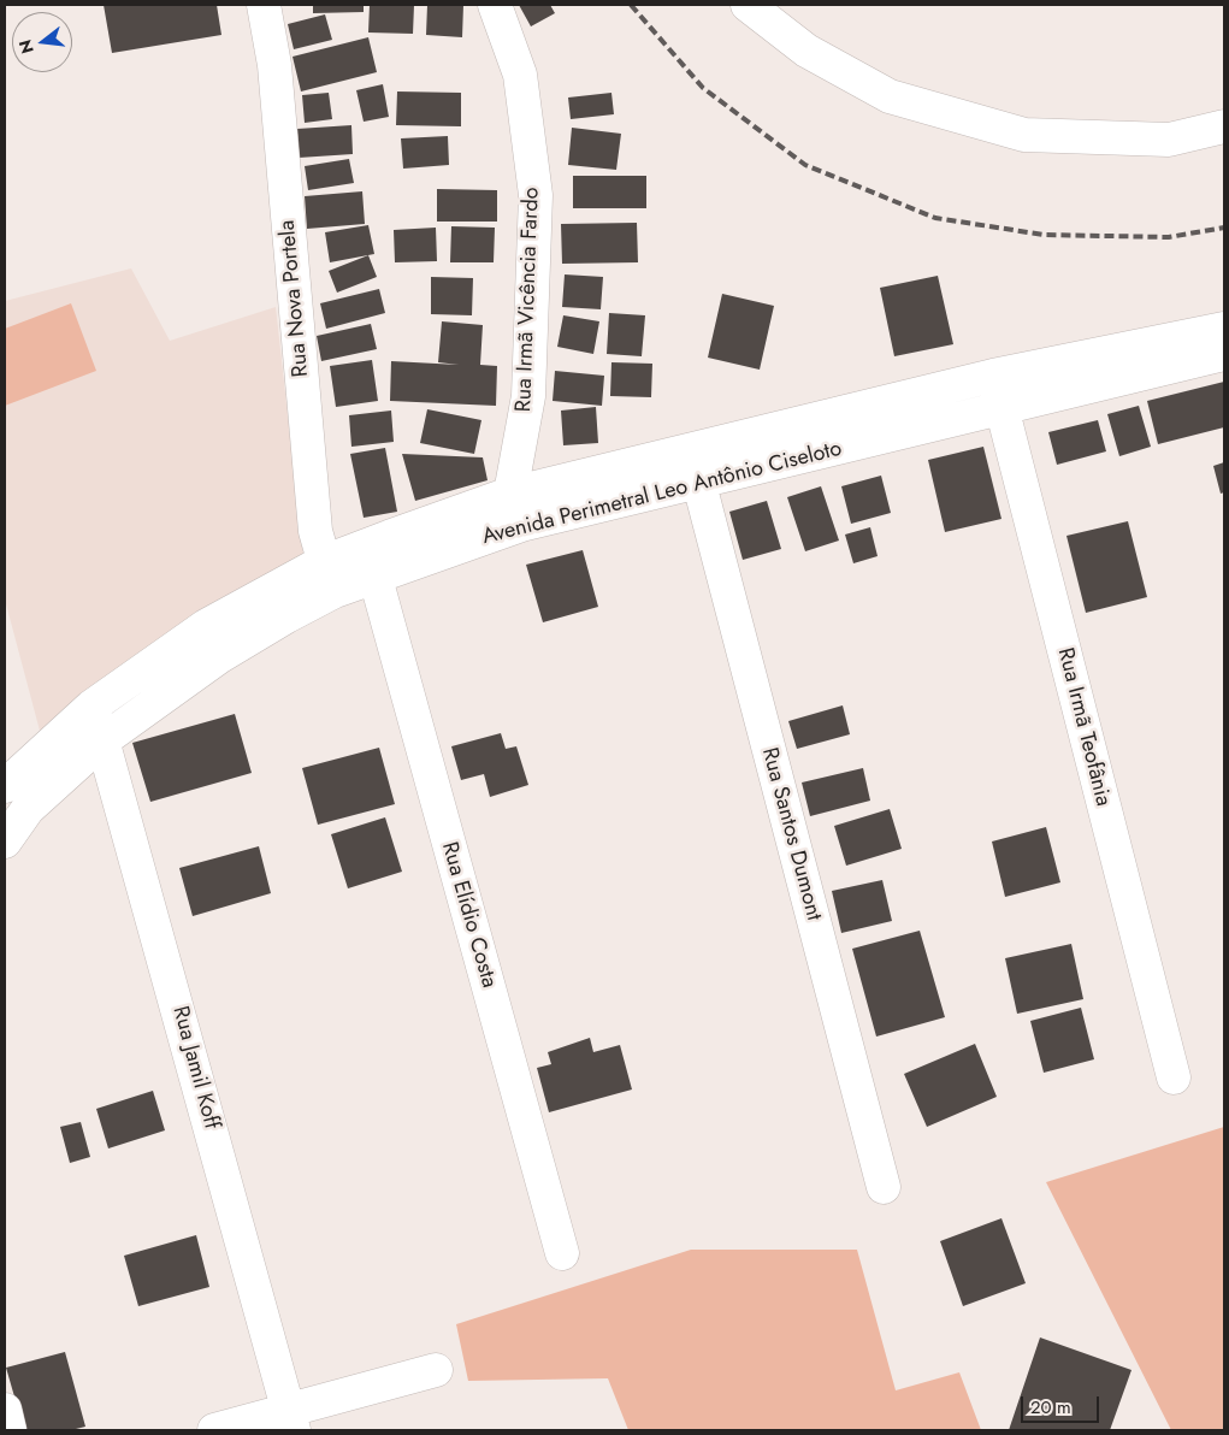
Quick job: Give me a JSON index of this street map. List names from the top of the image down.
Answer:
{
  "streets": {
    "street": [
      "Rua Nova Portela",
      "Rua Irmã Vicência Fardo",
      "Avenida Perimetral Leo Antônio Ciseloto",
      "Rua Irmã Teofânia",
      "Rua Santos Dumont",
      "Rua Elídio Costa",
      "Rua Jamil Koff"
    ]
  },
  "crossings": [
    ["Rua Nova Portela", "Avenida Perimetral Leo Antônio Ciseloto"],
    ["Rua Irmã Vicência Fardo", "Avenida Perimetral Leo Antônio Ciseloto"],
    ["Avenida Perimetral Leo Antônio Ciseloto", "Rua Irmã Teofânia"],
    ["Avenida Perimetral Leo Antônio Ciseloto", "Rua Santos Dumont"],
    ["Avenida Perimetral Leo Antônio Ciseloto", "Rua Elídio Costa"],
    ["Avenida Perimetral Leo Antônio Ciseloto", "Rua Jamil Koff"]
  ],
  "scale_bar": "20 m",
  "north": "left"
}
